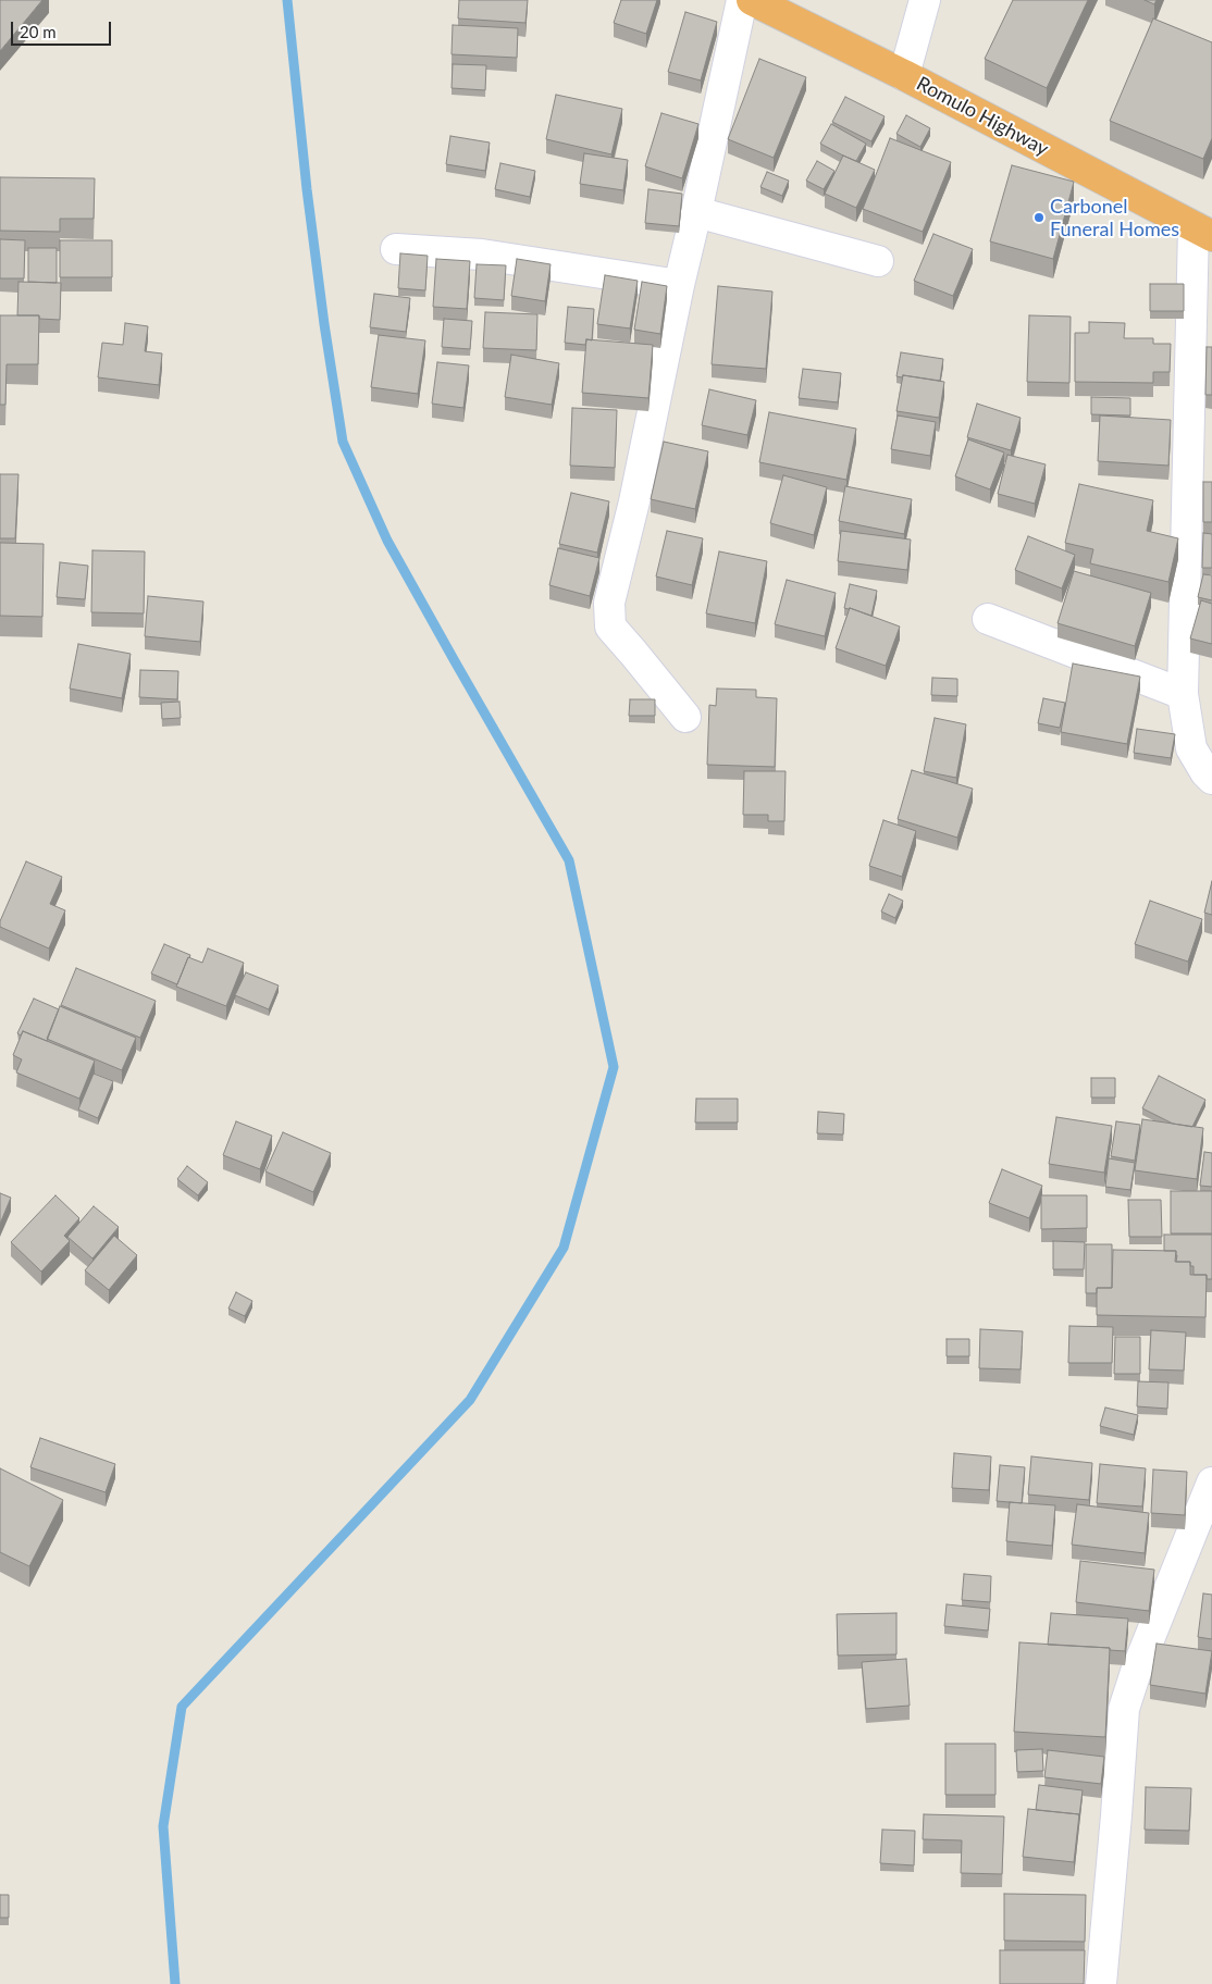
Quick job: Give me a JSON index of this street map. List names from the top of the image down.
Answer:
{
  "streets": {
    "highway": ["Romulo Highway"]
  },
  "places": ["Carbonel Funeral Homes"],
  "scale_bar": "20 m"
}
